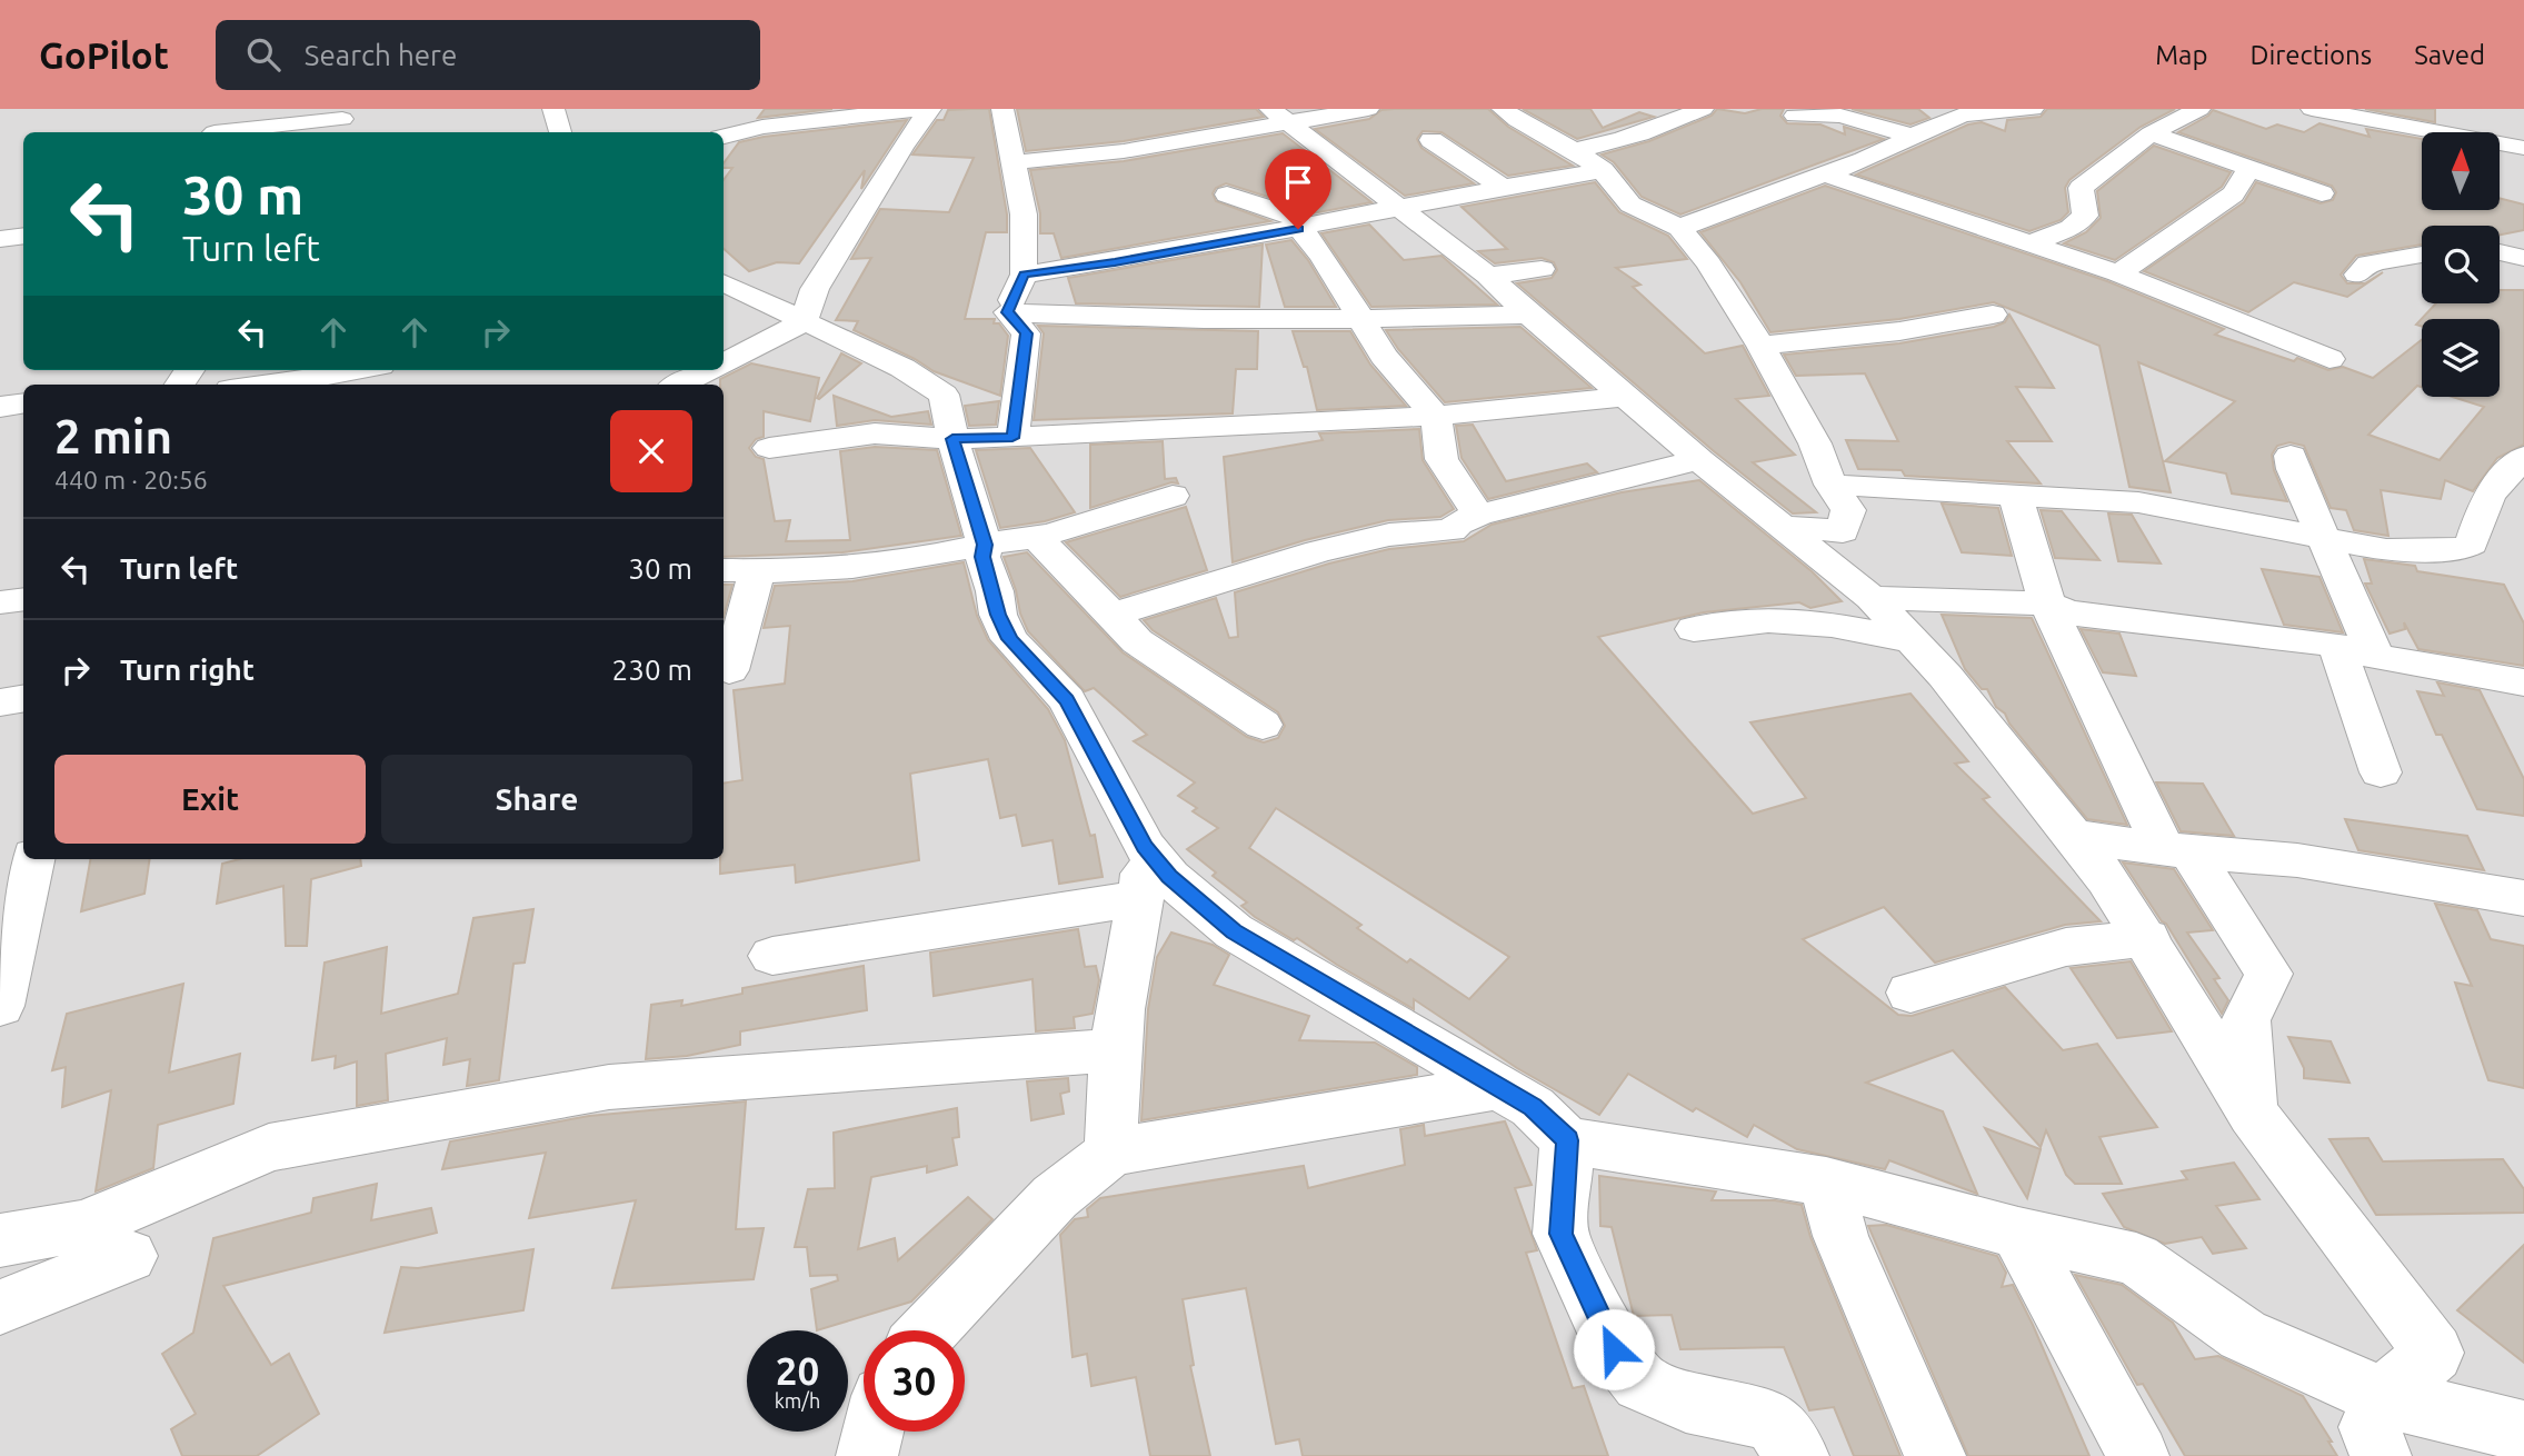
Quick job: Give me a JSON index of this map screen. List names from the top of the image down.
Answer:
{
  "north": "top",
  "page": {
    "header": "GoPilot",
    "search": "Search here",
    "nav": ["Map", "Directions", "Saved"],
    "turn": ["30 m", "Turn left"],
    "heading": ["2 min", "440 m · 20:56"],
    "list": [
      {
        "name": "Turn left",
        "value": "30 m"
      },
      {
        "name": "Turn right",
        "value": "230 m"
      }
    ],
    "buttons": ["Exit", "Share"],
    "speed": "20 km/h",
    "limit": "30"
  }
}
